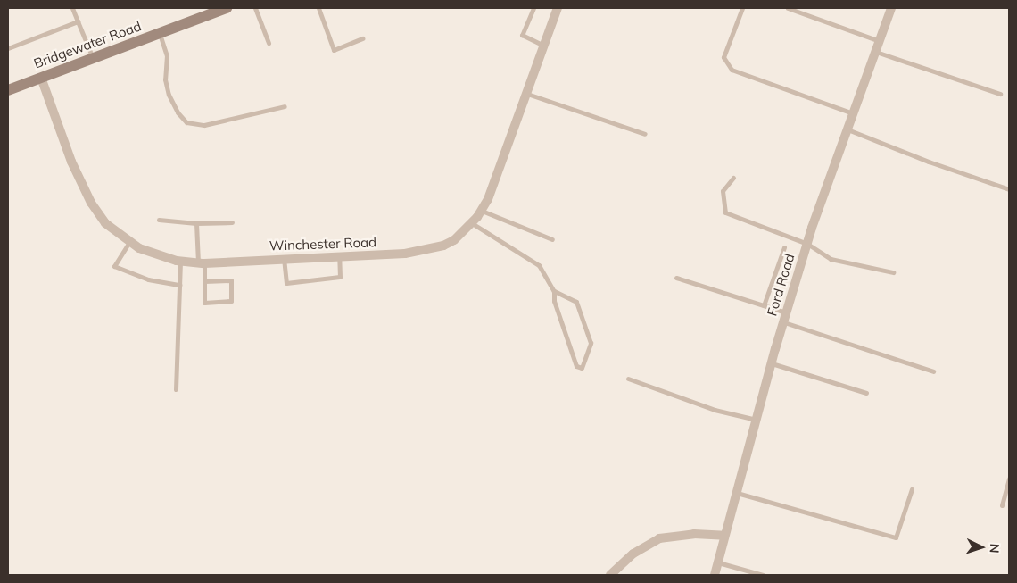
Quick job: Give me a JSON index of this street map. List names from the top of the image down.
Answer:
{
  "streets": {
    "main road": ["Bridgewater Road"],
    "street": ["Winchester Road", "Ford Road"]
  },
  "crossings": [
    ["Bridgewater Road", "Winchester Road"]
  ],
  "north": "right"
}
